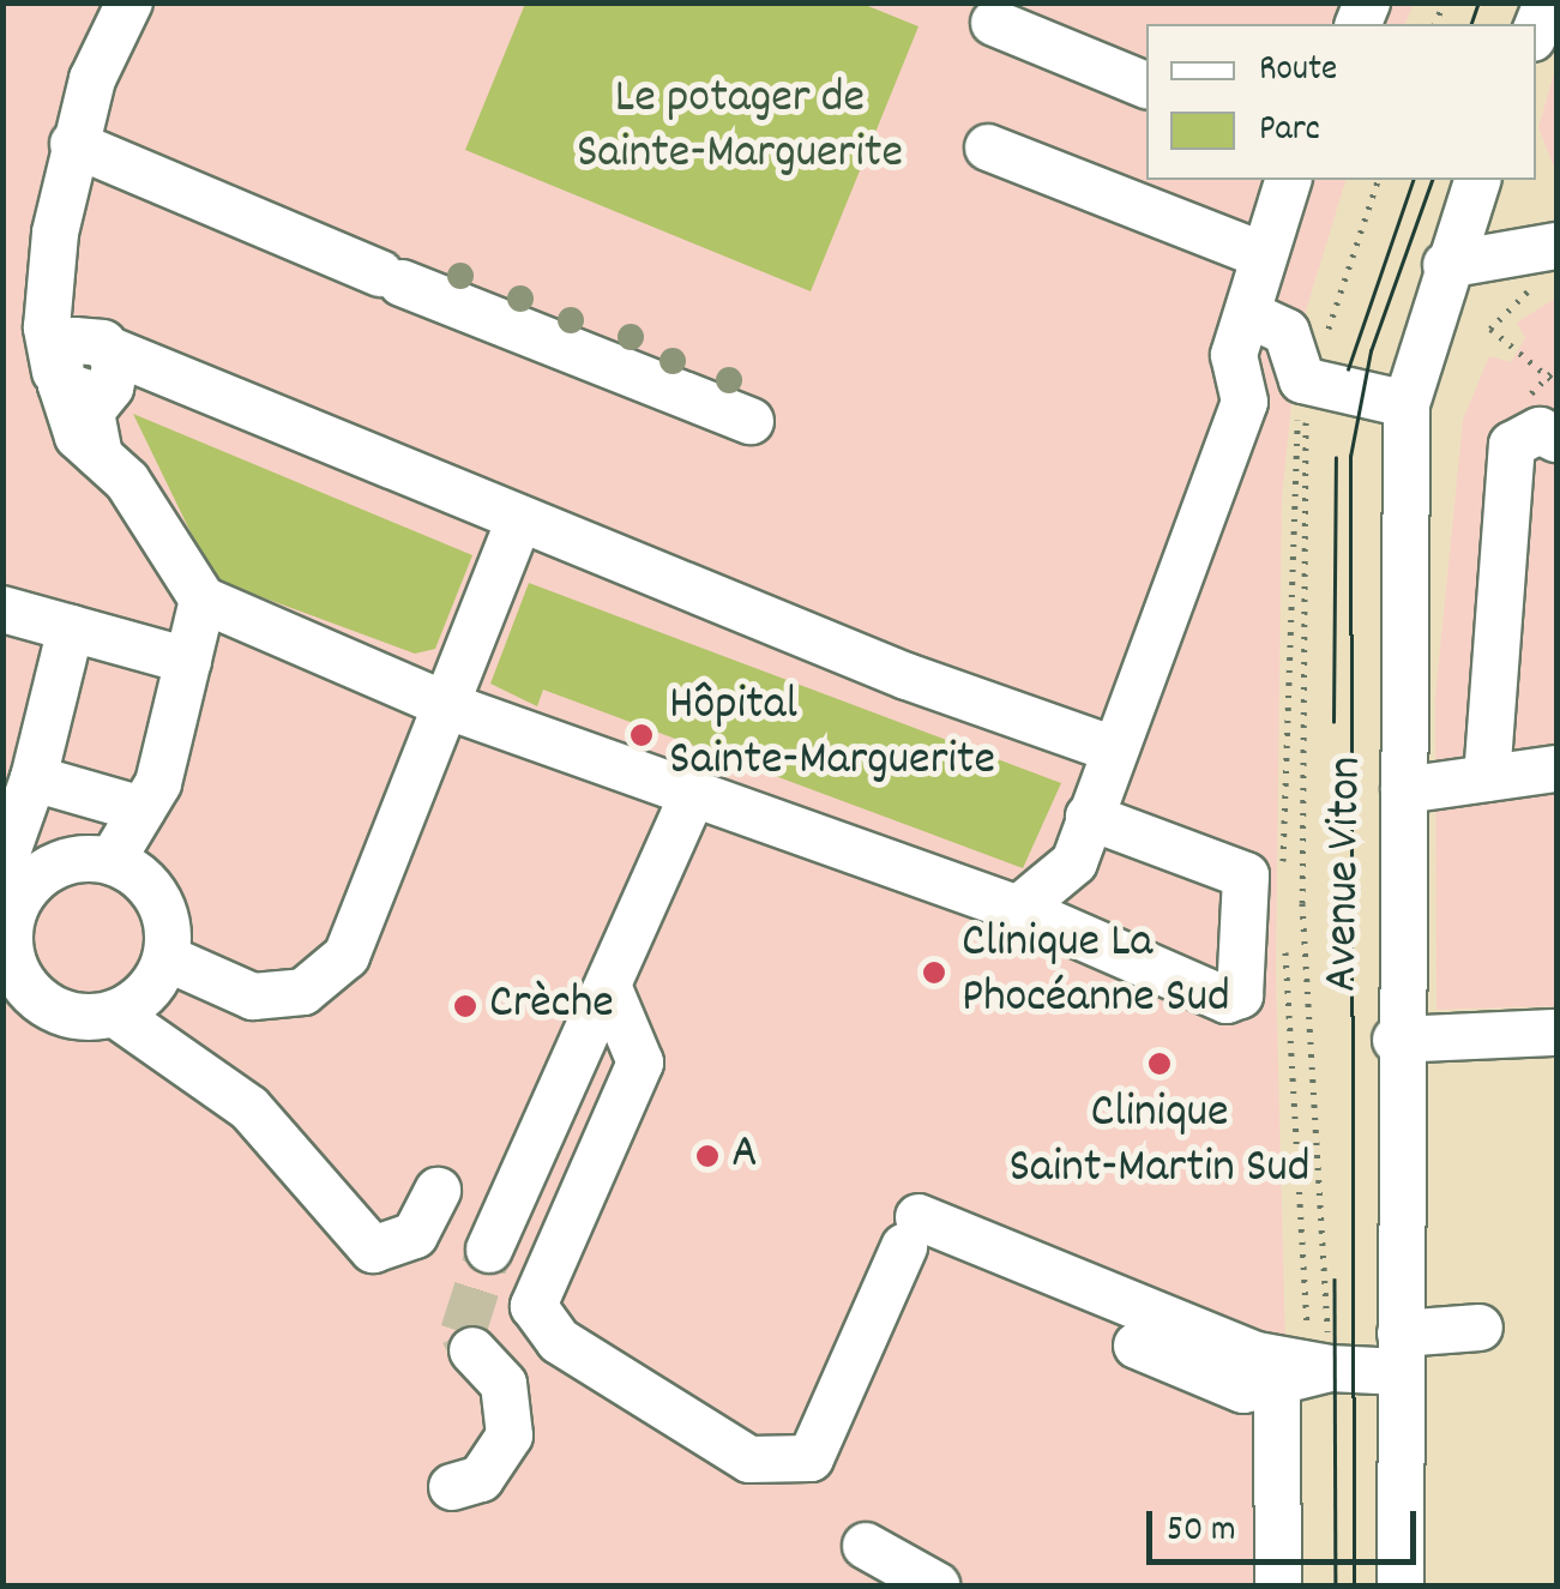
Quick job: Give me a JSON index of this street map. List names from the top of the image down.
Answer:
{
  "streets": {
    "street": ["Avenue Viton"]
  },
  "parks": ["Le potager de Sainte-Marguerite"],
  "places": [
    "Hôpital Sainte-Marguerite",
    "Clinique La Phocéanne Sud",
    "Crèche",
    "Clinique Saint-Martin Sud",
    "A"
  ],
  "legend": ["Route", "Parc"],
  "scale_bar": "50 m"
}
